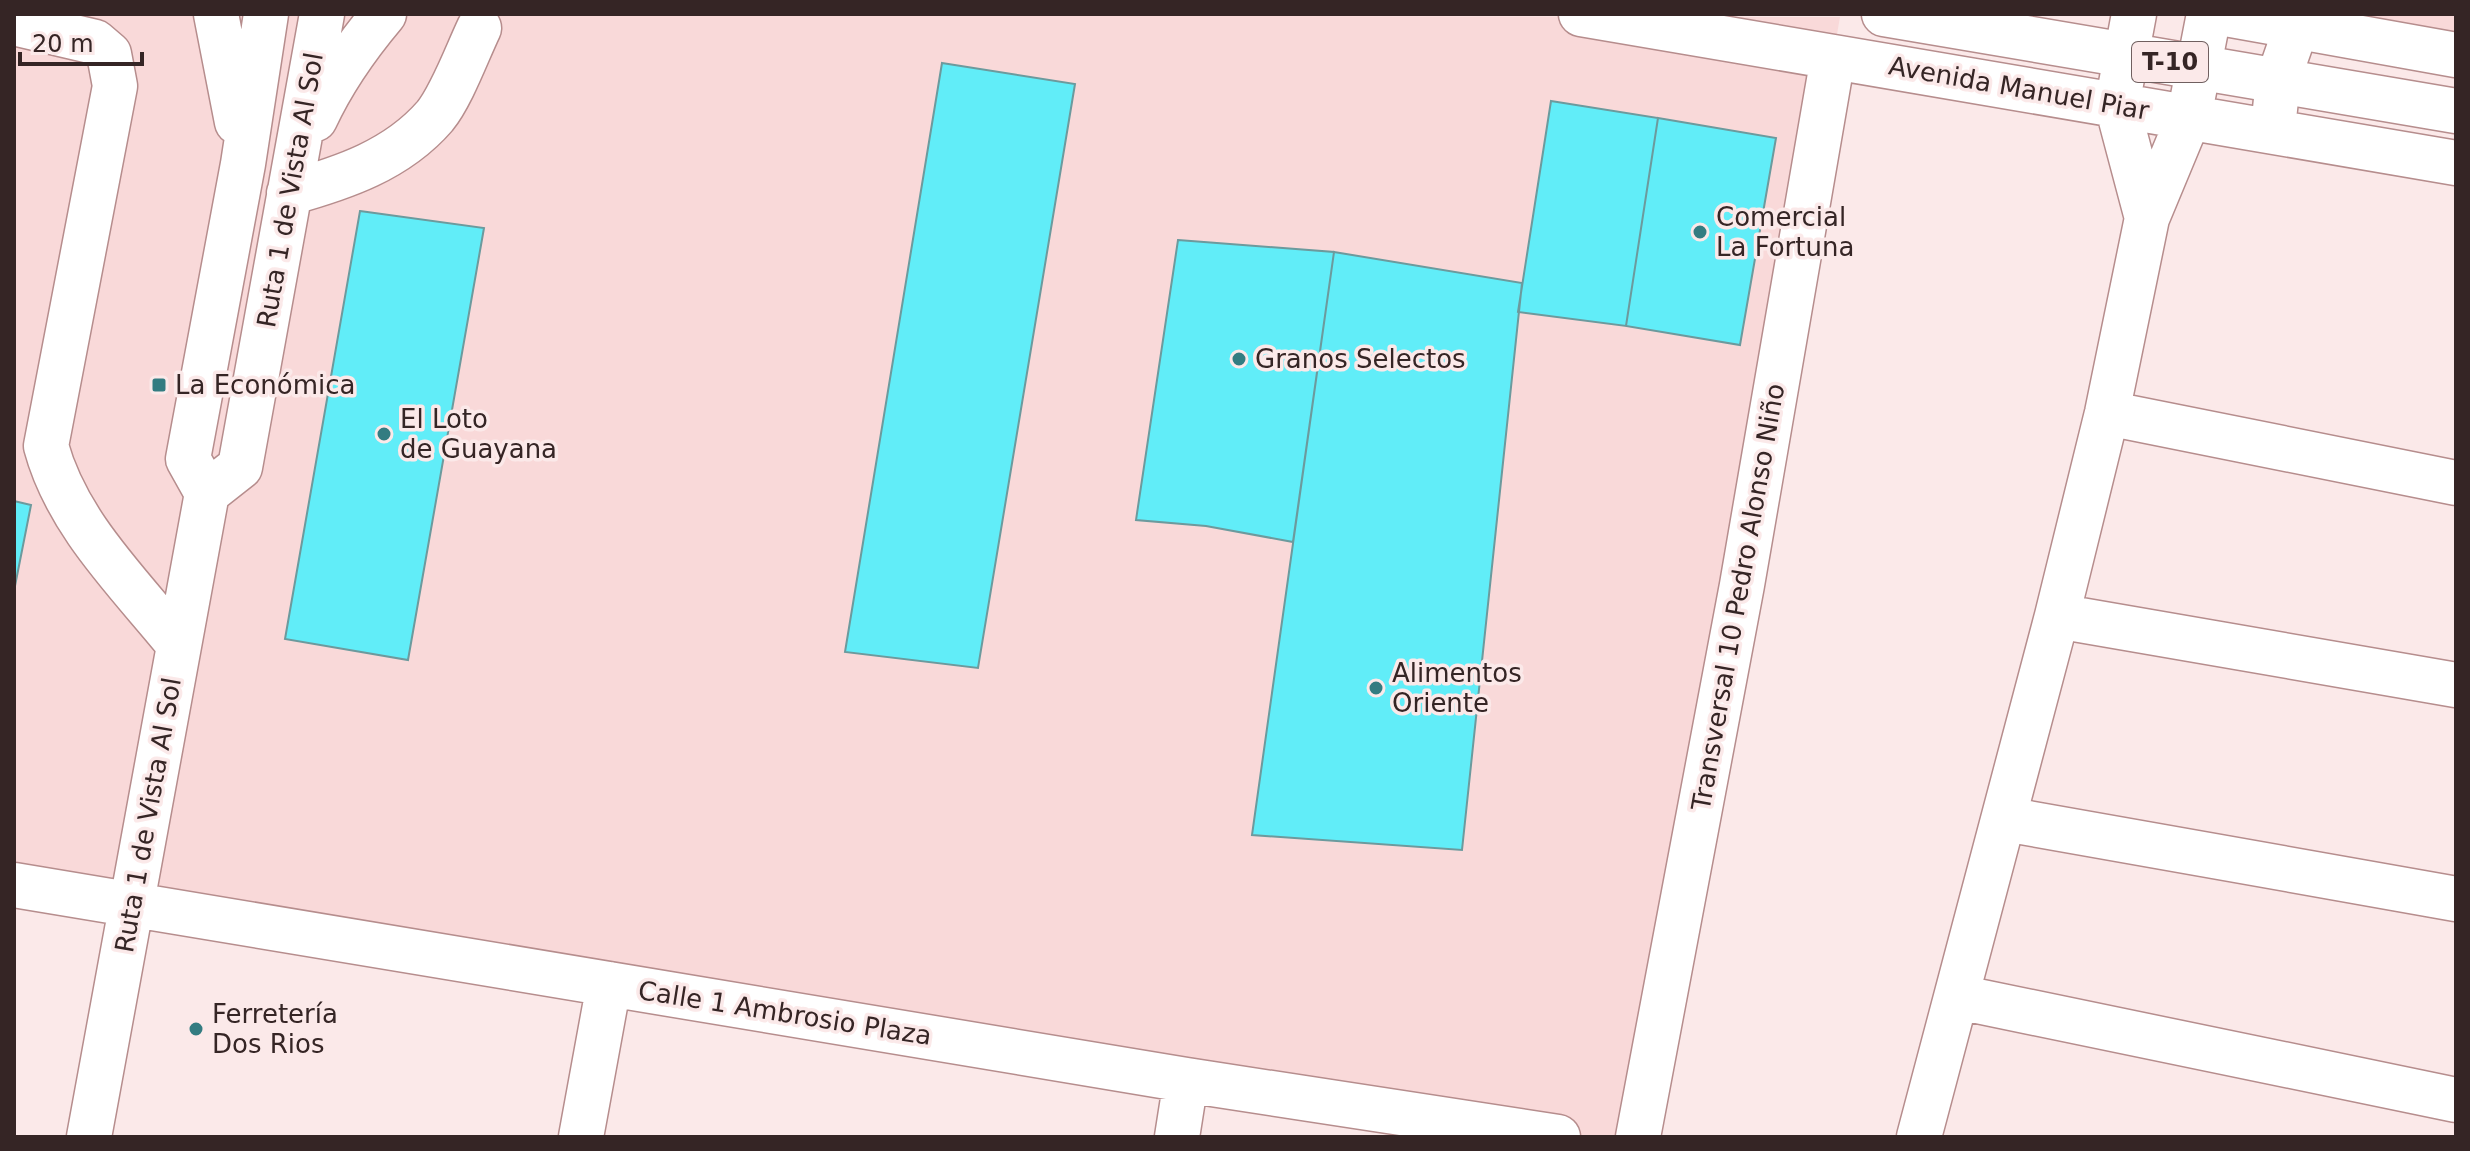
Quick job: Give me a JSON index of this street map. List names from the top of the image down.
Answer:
{
  "streets": {
    "main road": [
      "T-10",
      "Avenida Manuel Piar",
      "Ruta 1 de Vista Al Sol",
      "Transversal 10 Pedro Alonso Niño",
      "Calle 1 Ambrosio Plaza"
    ]
  },
  "crossings": [
    ["Avenida Manuel Piar", "Transversal 10 Pedro Alonso Niño"],
    ["Ruta 1 de Vista Al Sol", "Calle 1 Ambrosio Plaza"]
  ],
  "places": {
    "other": [
      "Comercial La Fortuna",
      "Granos Selectos",
      "El Loto de Guayana",
      "Alimentos Oriente",
      "Ferretería Dos Rios"
    ],
    "transit": ["La Económica"]
  },
  "scale_bar": "20 m"
}
